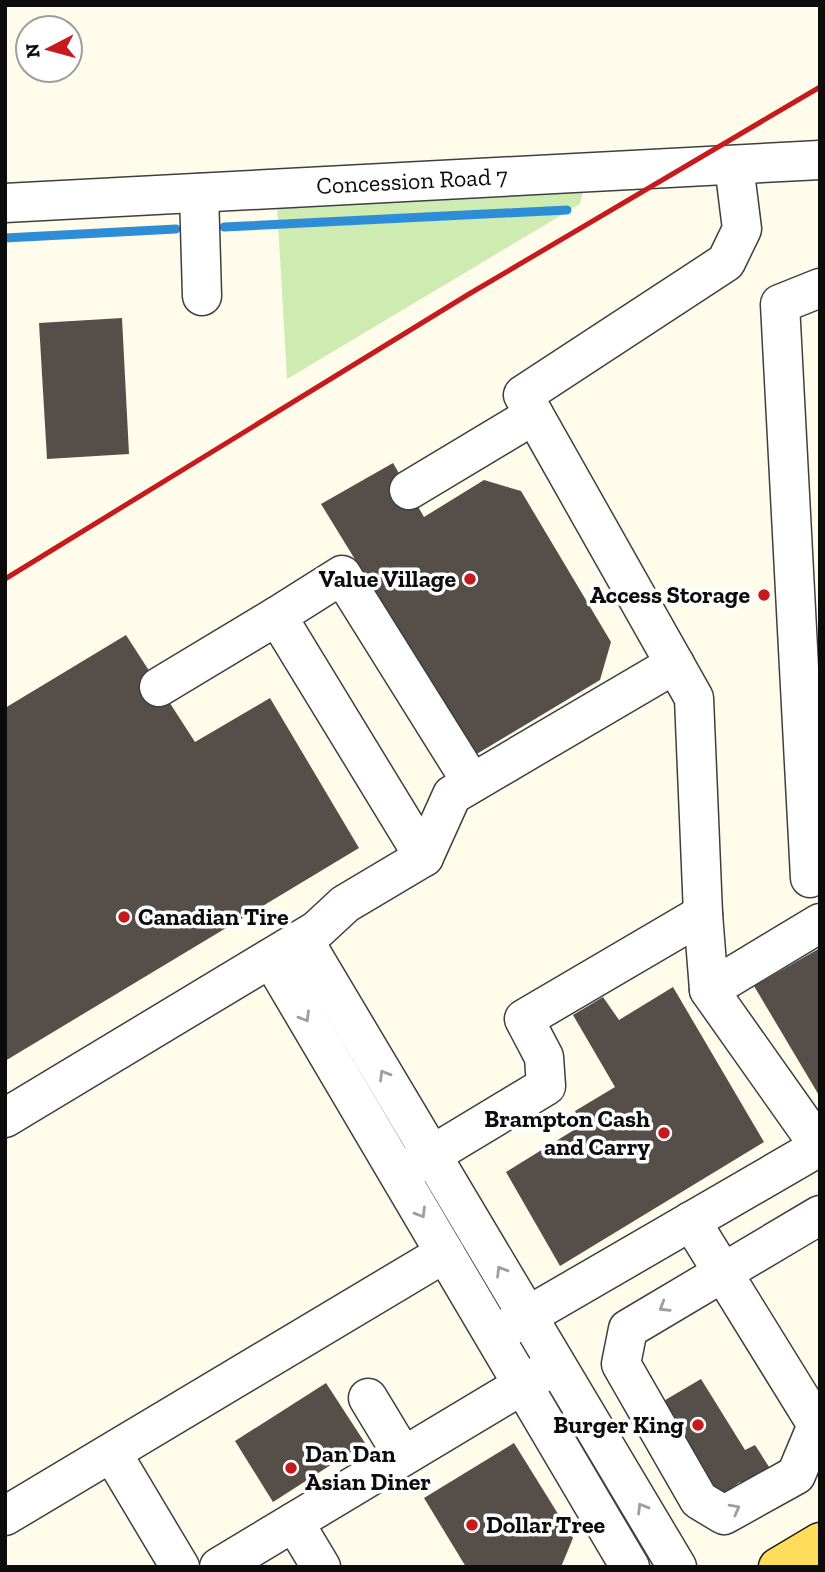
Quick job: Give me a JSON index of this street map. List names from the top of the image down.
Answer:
{
  "streets": {
    "street": ["Concession Road 7"]
  },
  "places": [
    "Value Village",
    "Access Storage",
    "Canadian Tire",
    "Brampton Cash and Carry",
    "Burger King",
    "Dan Dan Asian Diner",
    "Dollar Tree"
  ],
  "north": "left"
}
